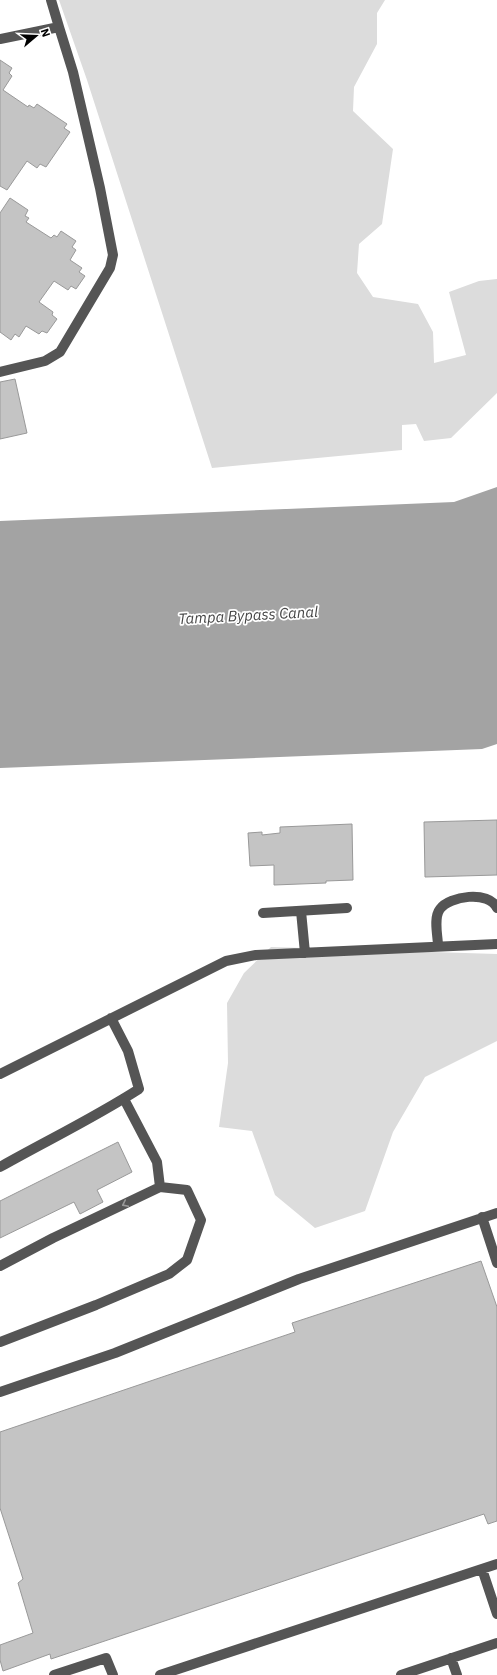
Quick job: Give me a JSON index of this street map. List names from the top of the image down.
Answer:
{
  "water": ["Tampa Bypass Canal"],
  "north": "right"
}
